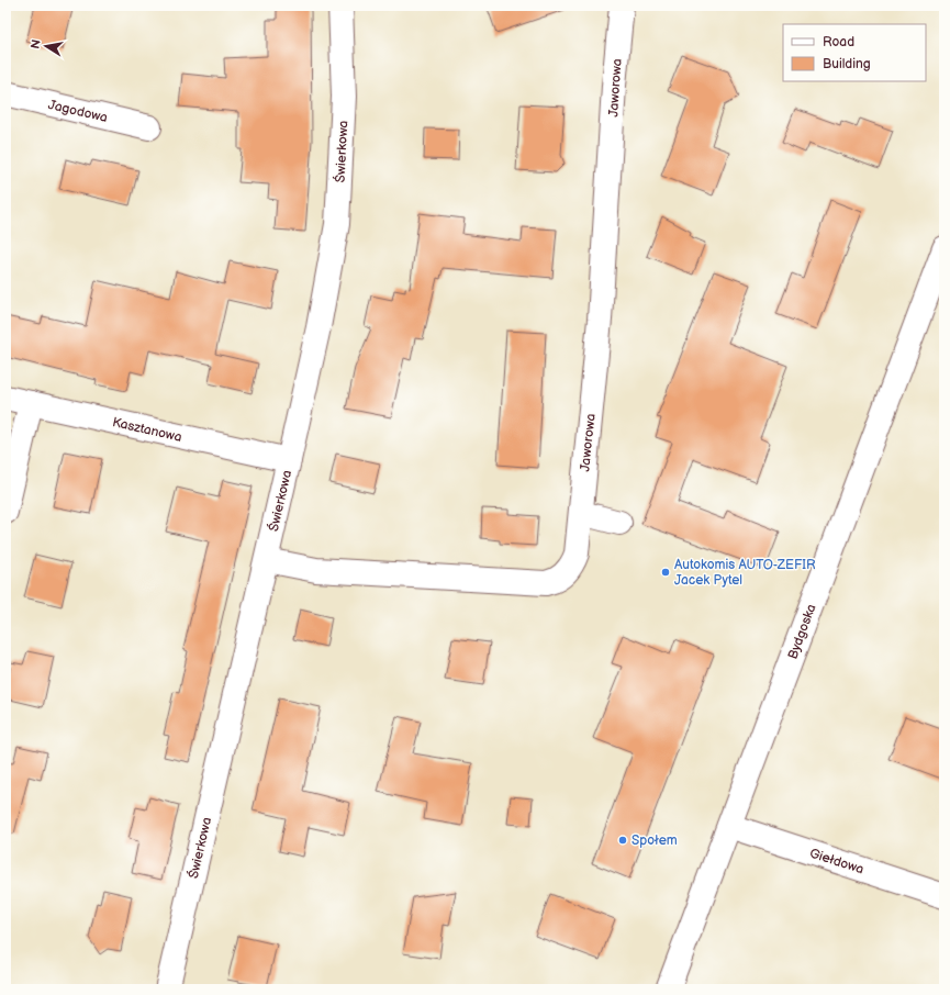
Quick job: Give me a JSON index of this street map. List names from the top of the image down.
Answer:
{
  "streets": {
    "street": [
      "Jaworowa",
      "Jagodowa",
      "Świerkowa",
      "Kasztanowa",
      "Bydgoska",
      "Giełdowa"
    ]
  },
  "crossings": [
    ["Jaworowa", "Świerkowa"],
    ["Świerkowa", "Kasztanowa"],
    ["Bydgoska", "Giełdowa"]
  ],
  "places": ["Autokomis AUTO-ZEFIR Jacek Pytel", "Społem"],
  "legend": ["Road", "Building"],
  "north": "left"
}
